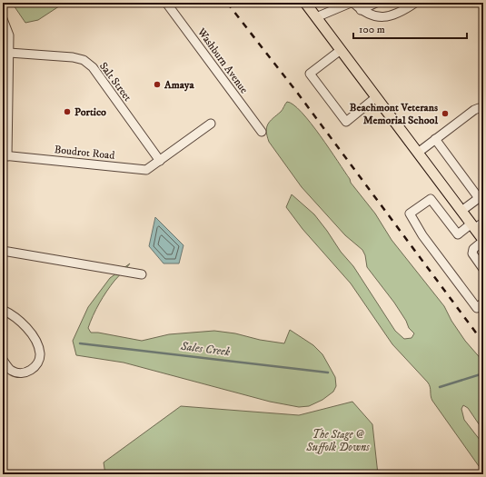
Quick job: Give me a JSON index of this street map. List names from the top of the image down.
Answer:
{
  "streets": {
    "street": ["Washburn Avenue", "Salt Street", "Boudrot Road"]
  },
  "crossings": [
    ["Salt Street", "Boudrot Road"]
  ],
  "water": ["Sales Creek"],
  "parks": ["The Stage @ Suffolk Downs"],
  "places": ["Amaya", "Portico", "Beachmont Veterans Memorial School"],
  "scale_bar": "100 m"
}
